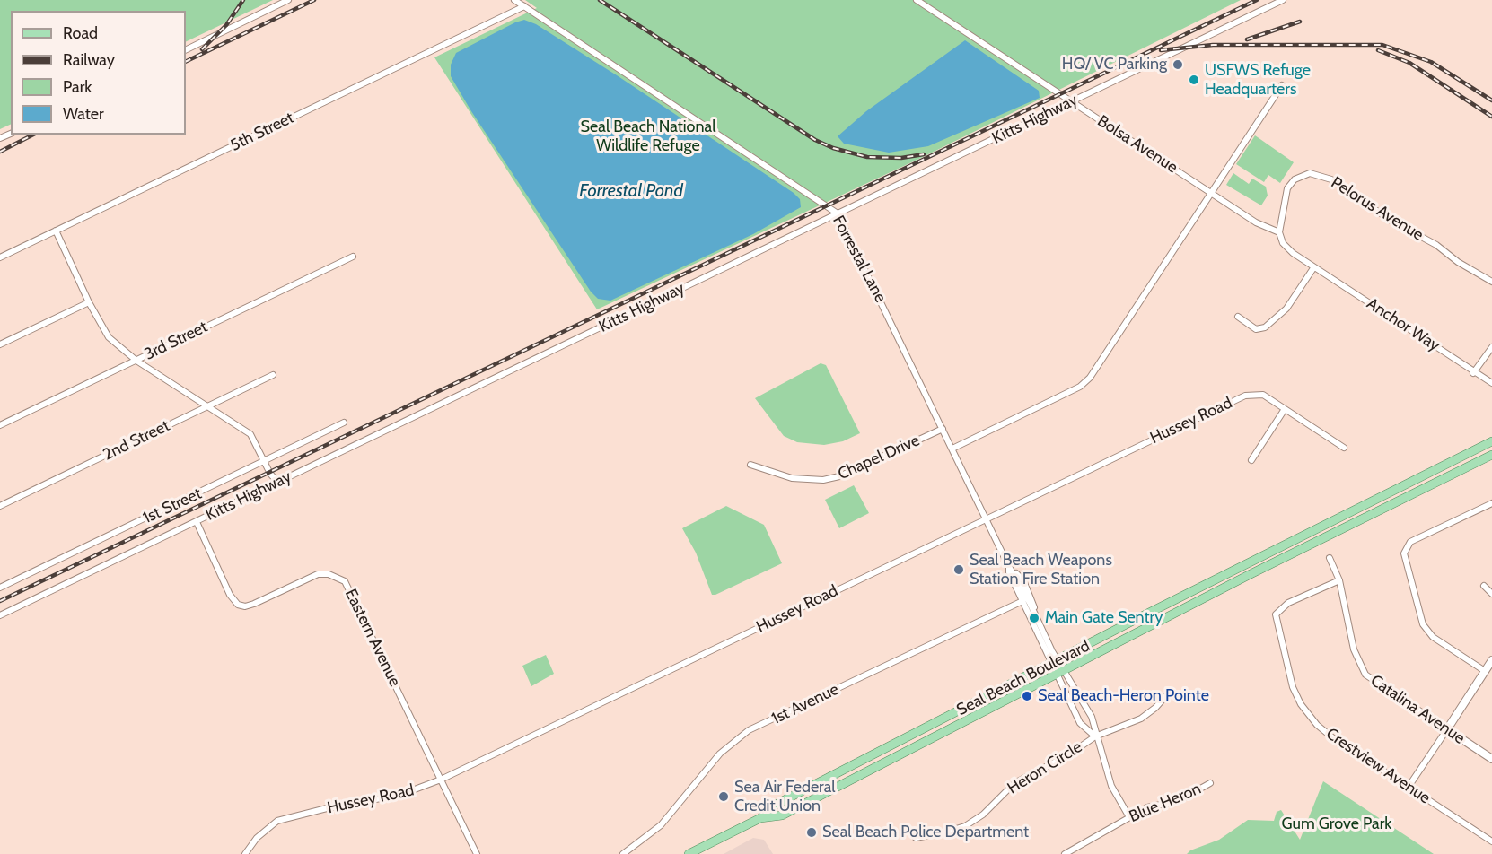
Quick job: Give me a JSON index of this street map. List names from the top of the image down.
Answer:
{
  "streets": {
    "main road": ["Seal Beach Boulevard"],
    "street": [
      "Kitts Highway",
      "5th Street",
      "Bolsa Avenue",
      "Pelorus Avenue",
      "Forrestal Lane",
      "Anchor Way",
      "3rd Street",
      "Hussey Road",
      "2nd Street",
      "Chapel Drive",
      "1st Street",
      "Eastern Avenue",
      "1st Avenue",
      "Catalina Avenue",
      "Crestview Avenue",
      "Heron Circle",
      "Blue Heron"
    ]
  },
  "crossings": [
    ["Kitts Highway", "Bolsa Avenue"],
    ["Kitts Highway", "Forrestal Lane"],
    ["Kitts Highway", "Eastern Avenue"],
    ["5th Street", "Forrestal Lane"],
    ["Bolsa Avenue", "Pelorus Avenue"],
    ["Forrestal Lane", "Hussey Road"],
    ["Forrestal Lane", "Chapel Drive"],
    ["Forrestal Lane", "Seal Beach Boulevard"],
    ["Forrestal Lane", "1st Avenue"],
    ["Hussey Road", "Eastern Avenue"],
    ["Catalina Avenue", "Crestview Avenue"]
  ],
  "water": ["Forrestal Pond"],
  "parks": ["Seal Beach National Wildlife Refuge", "Gum Grove Park"],
  "places": [
    "HQ/ VC Parking",
    "USFWS Refuge Headquarters",
    "Seal Beach Weapons Station Fire Station",
    "Main Gate Sentry",
    "Seal Beach-Heron Pointe",
    "Sea Air Federal Credit Union",
    "Seal Beach Police Department"
  ],
  "legend": [
    "Road",
    "Railway",
    "Park",
    "Water"
  ]
}
